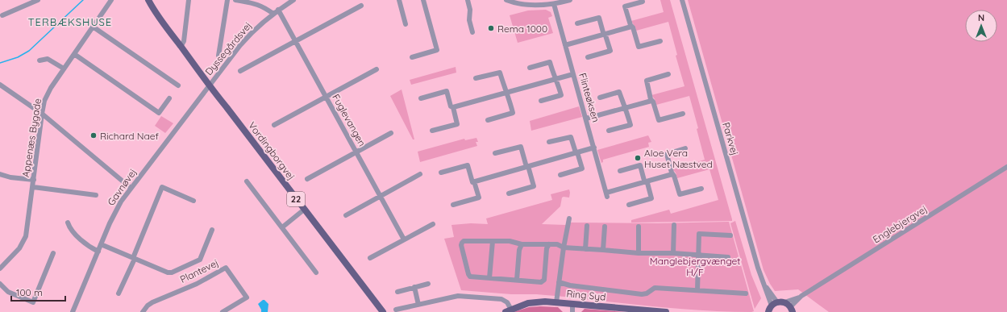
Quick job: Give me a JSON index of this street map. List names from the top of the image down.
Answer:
{
  "streets": {
    "main road": ["Vordingborgvej", "22", "Ring Syd"],
    "street": [
      "Dyssegårdsvej",
      "Flinteøksen",
      "Fuglevangen",
      "Appenæs Bygade",
      "Parkvej",
      "Gavnøvej",
      "Englebjergvej",
      "Plantevej"
    ]
  },
  "crossings": [
    ["Dyssegårdsvej", "Fuglevangen"],
    ["Dyssegårdsvej", "Vordingborgvej"],
    ["Dyssegårdsvej", "Gavnøvej"],
    ["Vordingborgvej", "Gavnøvej"]
  ],
  "districts": ["TERBÆKSHUSE"],
  "parks": ["Manglebjergvænget H/F"],
  "places": ["Rema 1000", "Richard Naef", "Aloe Vera Huset Næstved"],
  "scale_bar": "100 m",
  "north": "top"
}
